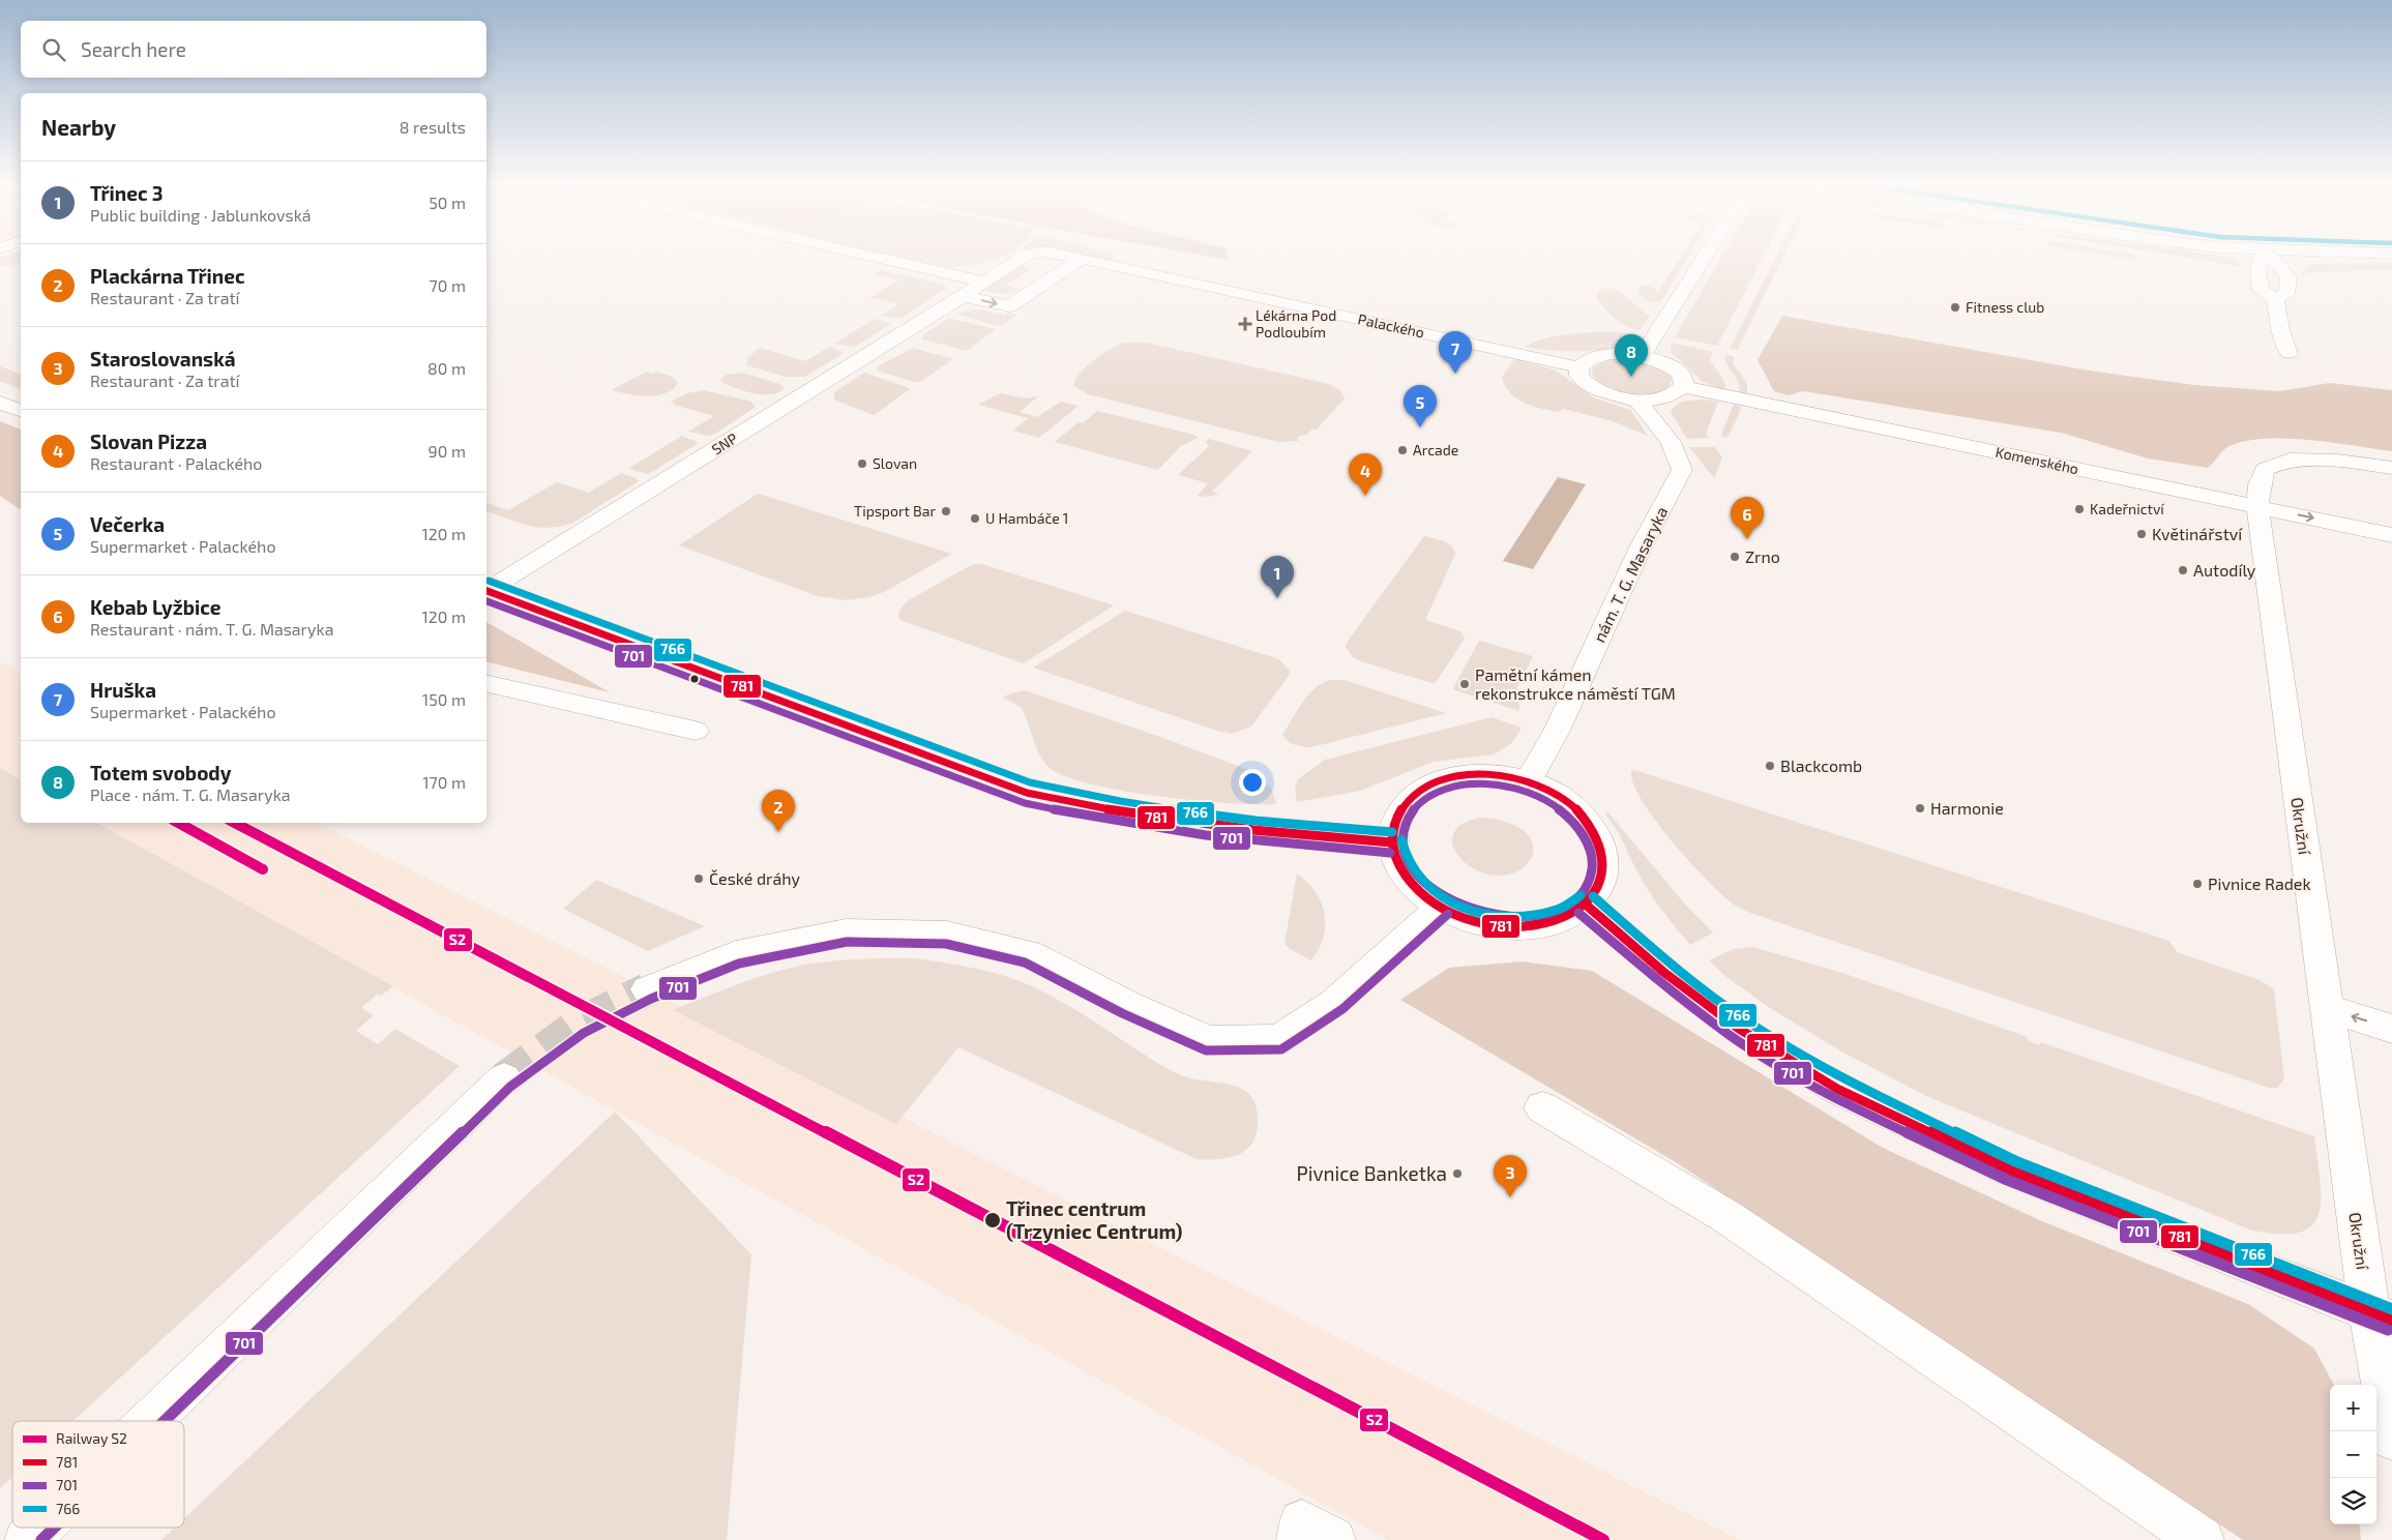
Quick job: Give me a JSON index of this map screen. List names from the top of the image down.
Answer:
{
  "streets": {
    "street": [
      "Palackého",
      "SNP",
      "Komenského",
      "nám. T. G. Masaryka",
      "Okružní"
    ]
  },
  "crossings": [
    ["Palackého", "SNP"],
    ["Komenského", "Okružní"]
  ],
  "places": {
    "other": [
      "Fitness club",
      "Arcade",
      "Slovan",
      "Kadeřnictví",
      "Tipsport Bar",
      "U Hambáče 1",
      "Květinářství",
      "Zrno",
      "Autodíly",
      "Pamětní kámen rekonstrukce náměstí TGM",
      "Blackcomb",
      "Harmonie",
      "České dráhy",
      "Pivnice Radek",
      "Pivnice Banketka",
      "Třinec centrum (Trzyniec Centrum)"
    ],
    "health": ["Lékárna Pod Podloubím"]
  },
  "lines": [
    "transit line 766",
    "transit line 781",
    "transit line 701",
    "rail line S2"
  ],
  "legend": [
    "Railway S2",
    "781",
    "701",
    "766"
  ],
  "page": {
    "search": "Search here",
    "heading": ["Nearby", "8 results"],
    "list": [
      {
        "mark": "1",
        "name": "Třinec 3",
        "note": "Public building · Jablunkovská",
        "value": "50 m"
      },
      {
        "mark": "2",
        "name": "Plackárna Třinec",
        "note": "Restaurant · Za tratí",
        "value": "70 m"
      },
      {
        "mark": "3",
        "name": "Staroslovanská",
        "note": "Restaurant · Za tratí",
        "value": "80 m"
      },
      {
        "mark": "4",
        "name": "Slovan Pizza",
        "note": "Restaurant · Palackého",
        "value": "90 m"
      },
      {
        "mark": "5",
        "name": "Večerka",
        "note": "Supermarket · Palackého",
        "value": "120 m"
      },
      {
        "mark": "6",
        "name": "Kebab Lyžbice",
        "note": "Restaurant · nám. T. G. Masaryka",
        "value": "120 m"
      },
      {
        "mark": "7",
        "name": "Hruška",
        "note": "Supermarket · Palackého",
        "value": "150 m"
      },
      {
        "mark": "8",
        "name": "Totem svobody",
        "note": "Place · nám. T. G. Masaryka",
        "value": "170 m"
      }
    ],
    "pins": [
      "7",
      "8",
      "5",
      "4",
      "6",
      "1",
      "2",
      "3"
    ],
    "map_buttons": ["+", "−"]
  }
}
